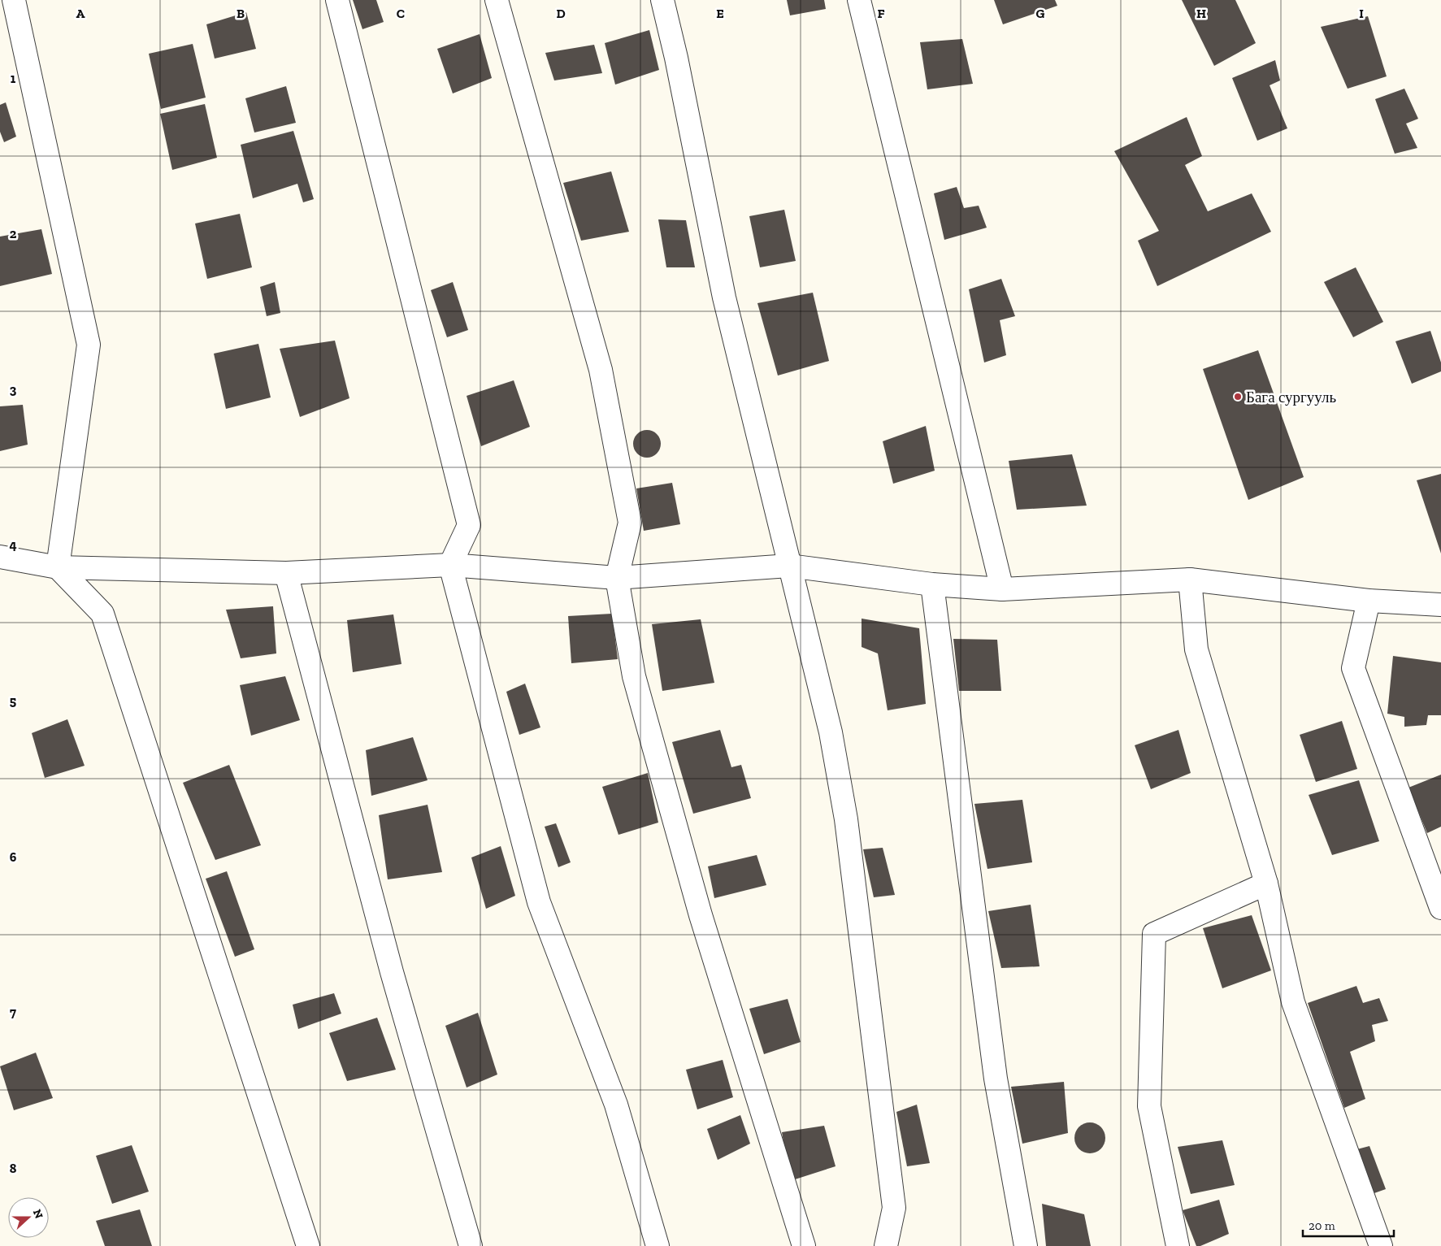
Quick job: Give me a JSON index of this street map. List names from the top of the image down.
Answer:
{
  "places": ["Бага сургууль"],
  "scale_bar": "20 m",
  "north": "right",
  "grid": {
    "columns": [
      "A",
      "B",
      "C",
      "D",
      "E",
      "F",
      "G",
      "H",
      "I"
    ],
    "rows": [
      "1",
      "2",
      "3",
      "4",
      "5",
      "6",
      "7",
      "8"
    ]
  }
}
